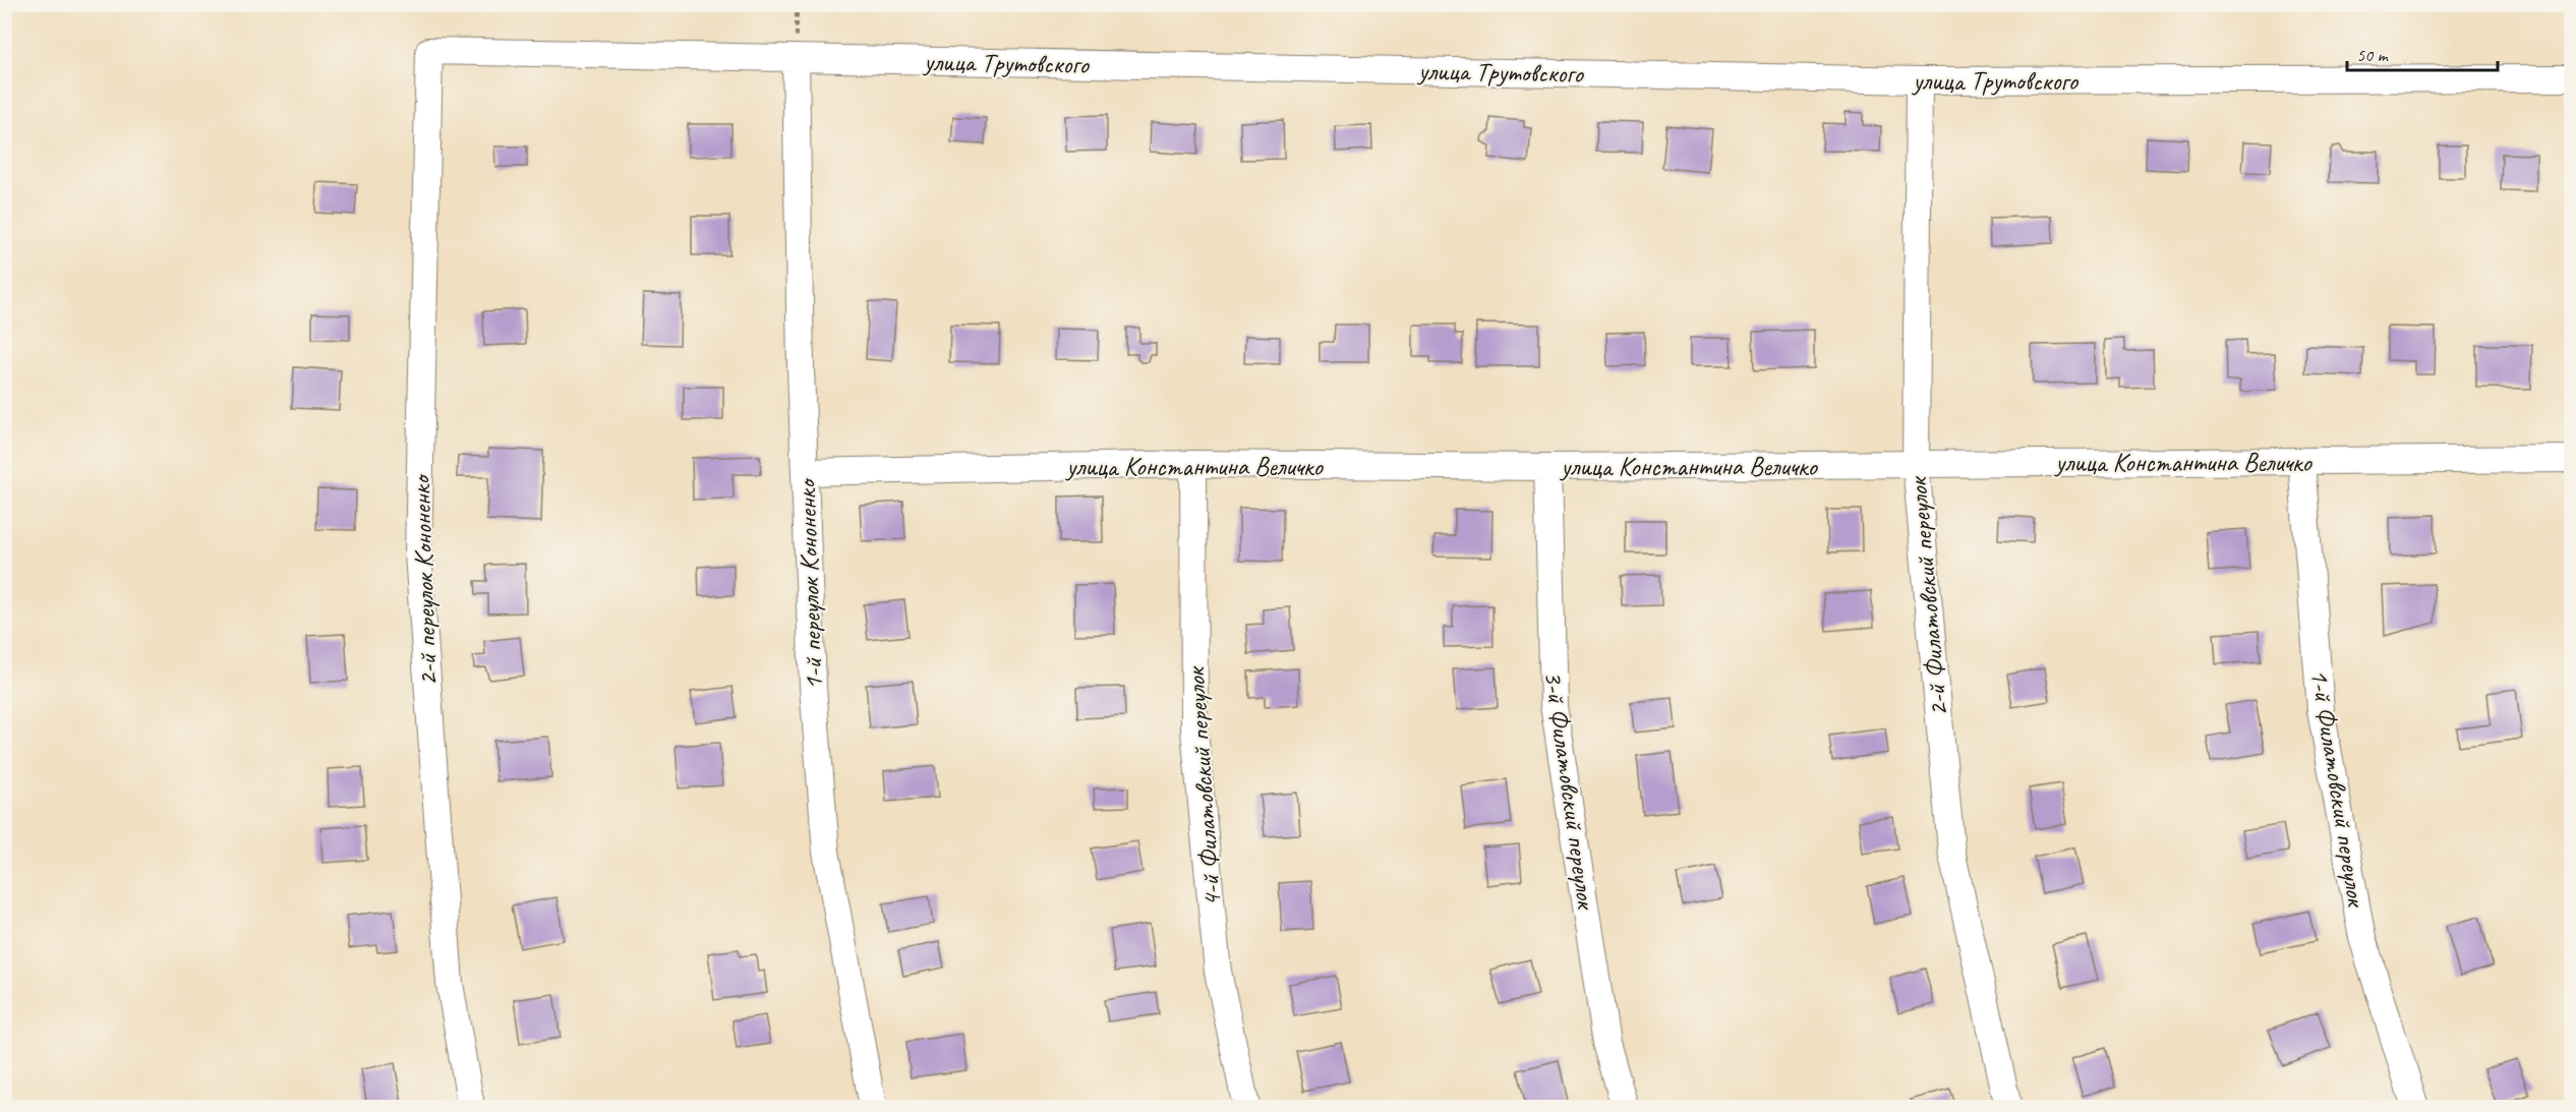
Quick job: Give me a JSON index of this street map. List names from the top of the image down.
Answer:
{
  "streets": {
    "street": [
      "улица Трутовского",
      "улица Константина Величко",
      "2-й переулок Кононенко",
      "1-й переулок Кононенко",
      "2-й Филатовский переулок",
      "4-й Филатовский переулок",
      "1-й Филатовский переулок",
      "3-й Филатовский переулок"
    ]
  },
  "crossings": [
    ["улица Трутовского", "2-й переулок Кононенко"],
    ["улица Трутовского", "1-й переулок Кононенко"],
    ["улица Трутовского", "2-й Филатовский переулок"],
    ["улица Константина Величко", "1-й переулок Кононенко"],
    ["улица Константина Величко", "2-й Филатовский переулок"],
    ["улица Константина Величко", "4-й Филатовский переулок"],
    ["улица Константина Величко", "1-й Филатовский переулок"],
    ["улица Константина Величко", "3-й Филатовский переулок"]
  ],
  "scale_bar": "50 m"
}
